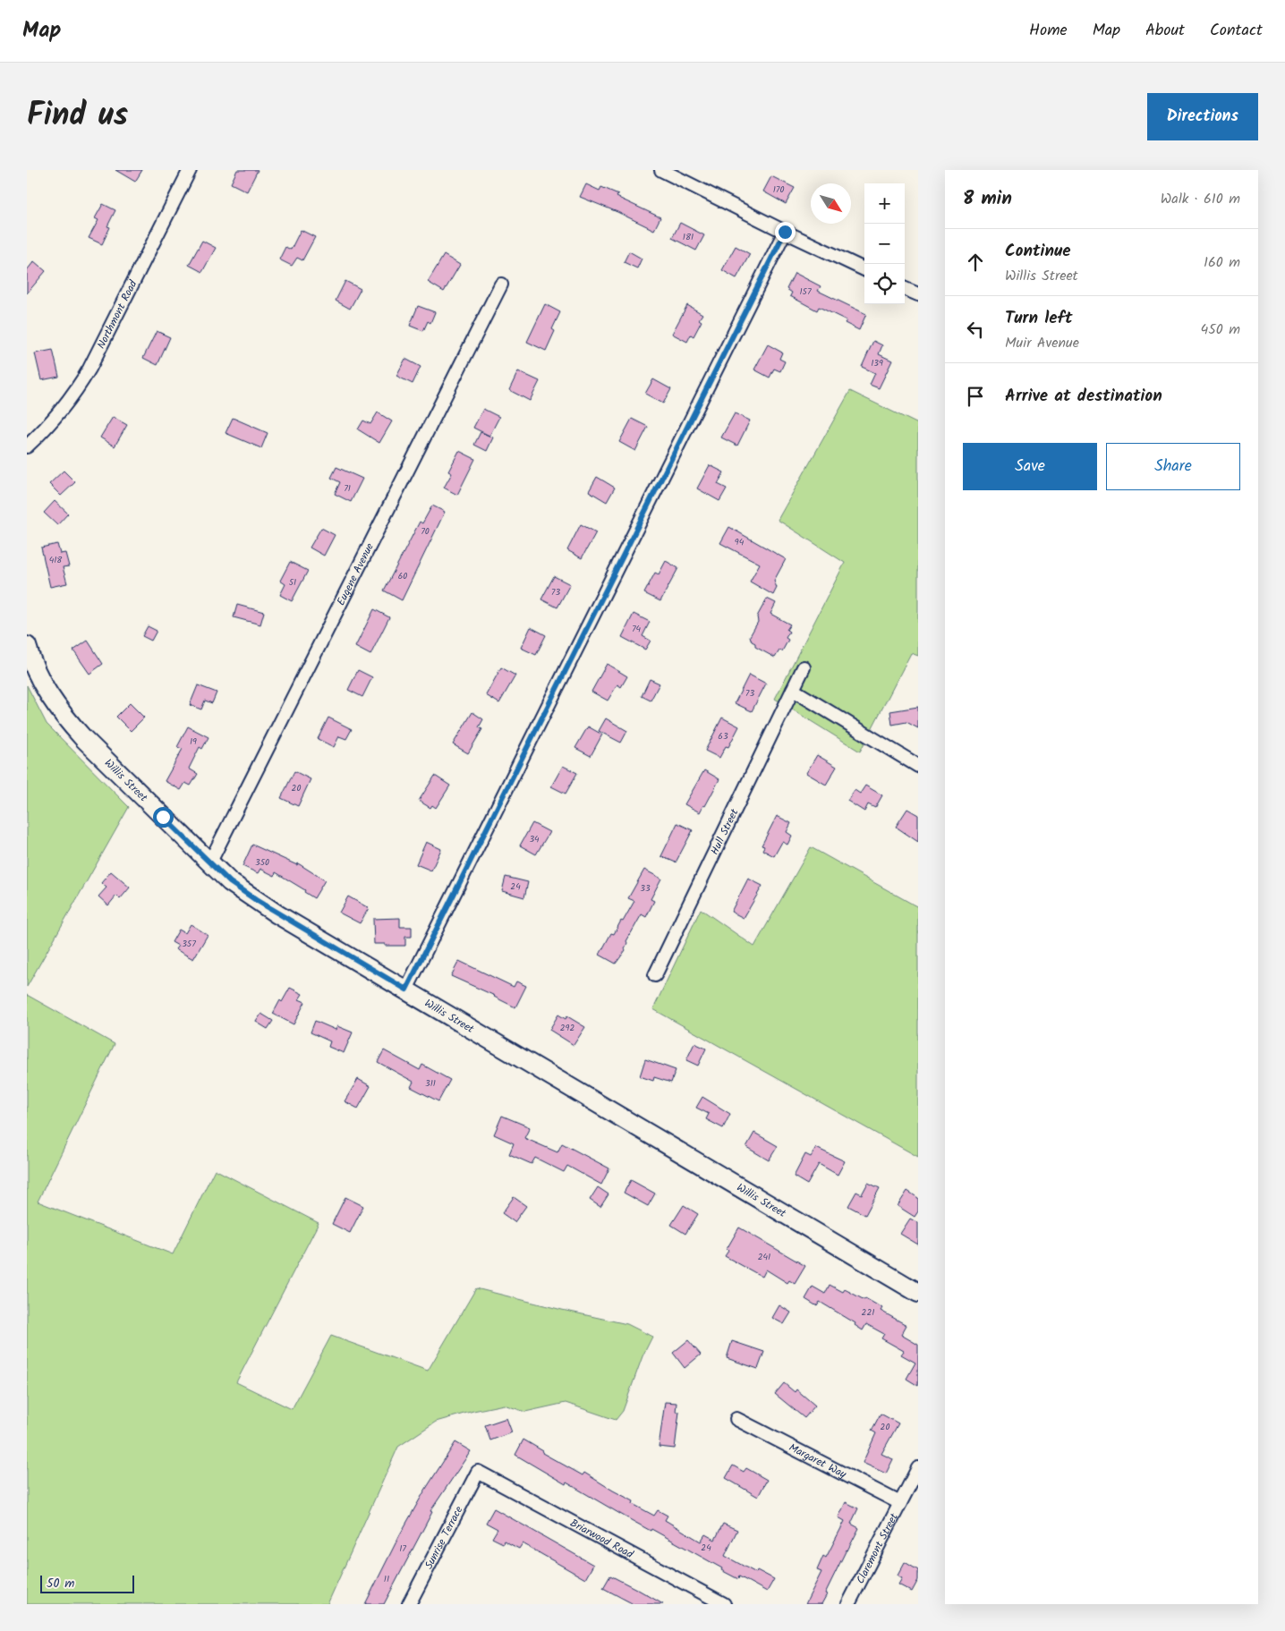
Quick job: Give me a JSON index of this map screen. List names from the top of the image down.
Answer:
{
  "streets": {
    "main road": ["Willis Street"],
    "street": [
      "Northmont Road",
      "Eugene Avenue",
      "Hull Street",
      "Margaret Way",
      "Sunrise Terrace",
      "Briarwood Road",
      "Claremont Street"
    ]
  },
  "crossings": [
    ["Eugene Avenue", "Willis Street"],
    ["Margaret Way", "Claremont Street"],
    ["Sunrise Terrace", "Briarwood Road"]
  ],
  "house_numbers": [
    "170",
    "181",
    "157",
    "139",
    "71",
    "70",
    "94",
    "418",
    "60",
    "51",
    "73",
    "74",
    "73",
    "63",
    "19",
    "20",
    "34",
    "350",
    "24",
    "33",
    "357",
    "292",
    "311",
    "241",
    "221",
    "20",
    "24",
    "17",
    "11"
  ],
  "scale_bar": "50 m",
  "north": "bottom right",
  "page": {
    "header": "Map",
    "nav": [
      "Home",
      "Map",
      "About",
      "Contact"
    ],
    "title": "Find us",
    "buttons": [
      "Directions",
      ["Save", "Share"]
    ],
    "heading": ["8 min", "Walk · 610 m"],
    "map_buttons": ["+", "−"],
    "list": [
      ["Continue", "Willis Street", "160 m"],
      ["Turn left", "Muir Avenue", "450 m"],
      "Arrive at destination"
    ],
    "scale": "50 m"
  }
}
